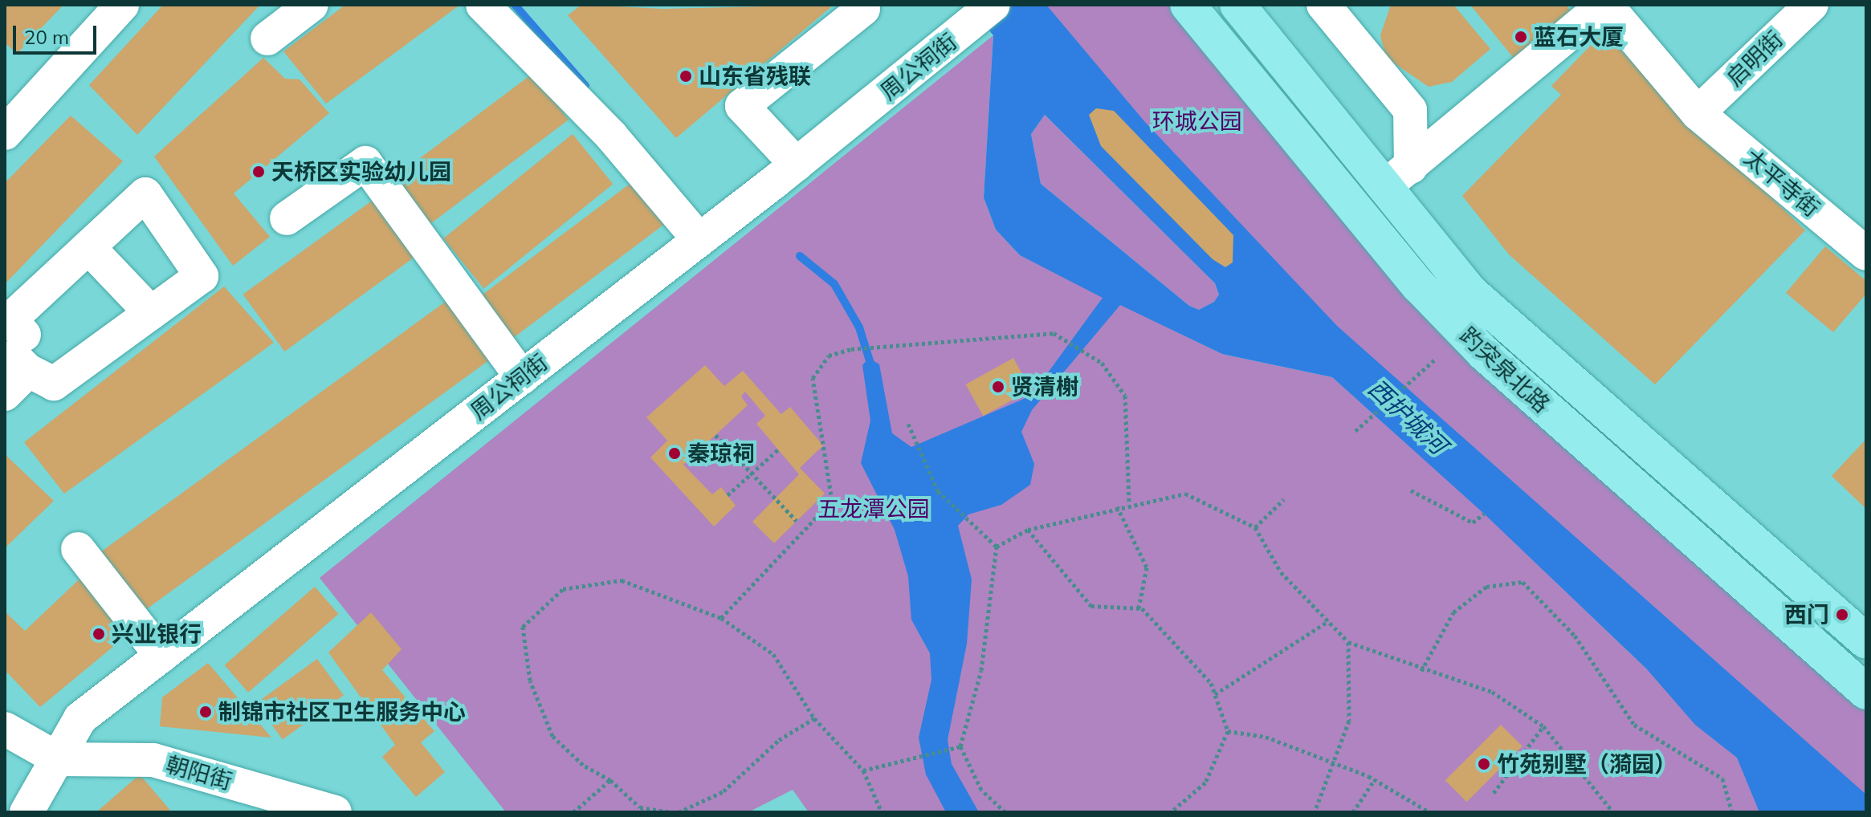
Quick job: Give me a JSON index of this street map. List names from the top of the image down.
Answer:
{
  "streets": {
    "main road": ["趵突泉北路"],
    "street": [
      "启明街",
      "周公祠街",
      "太平寺街",
      "朝阳街"
    ]
  },
  "crossings": [
    ["启明街", "太平寺街"],
    ["周公祠街", "朝阳街"]
  ],
  "water": ["西护城河"],
  "parks": ["环城公园", "五龙潭公园"],
  "places": [
    "蓝石大厦",
    "山东省残联",
    "天桥区实验幼儿园",
    "贤清榭",
    "秦琼祠",
    "西门",
    "兴业银行",
    "制锦市社区卫生服务中心",
    "竹苑别墅（漪园）"
  ],
  "scale_bar": "20 m"
}
